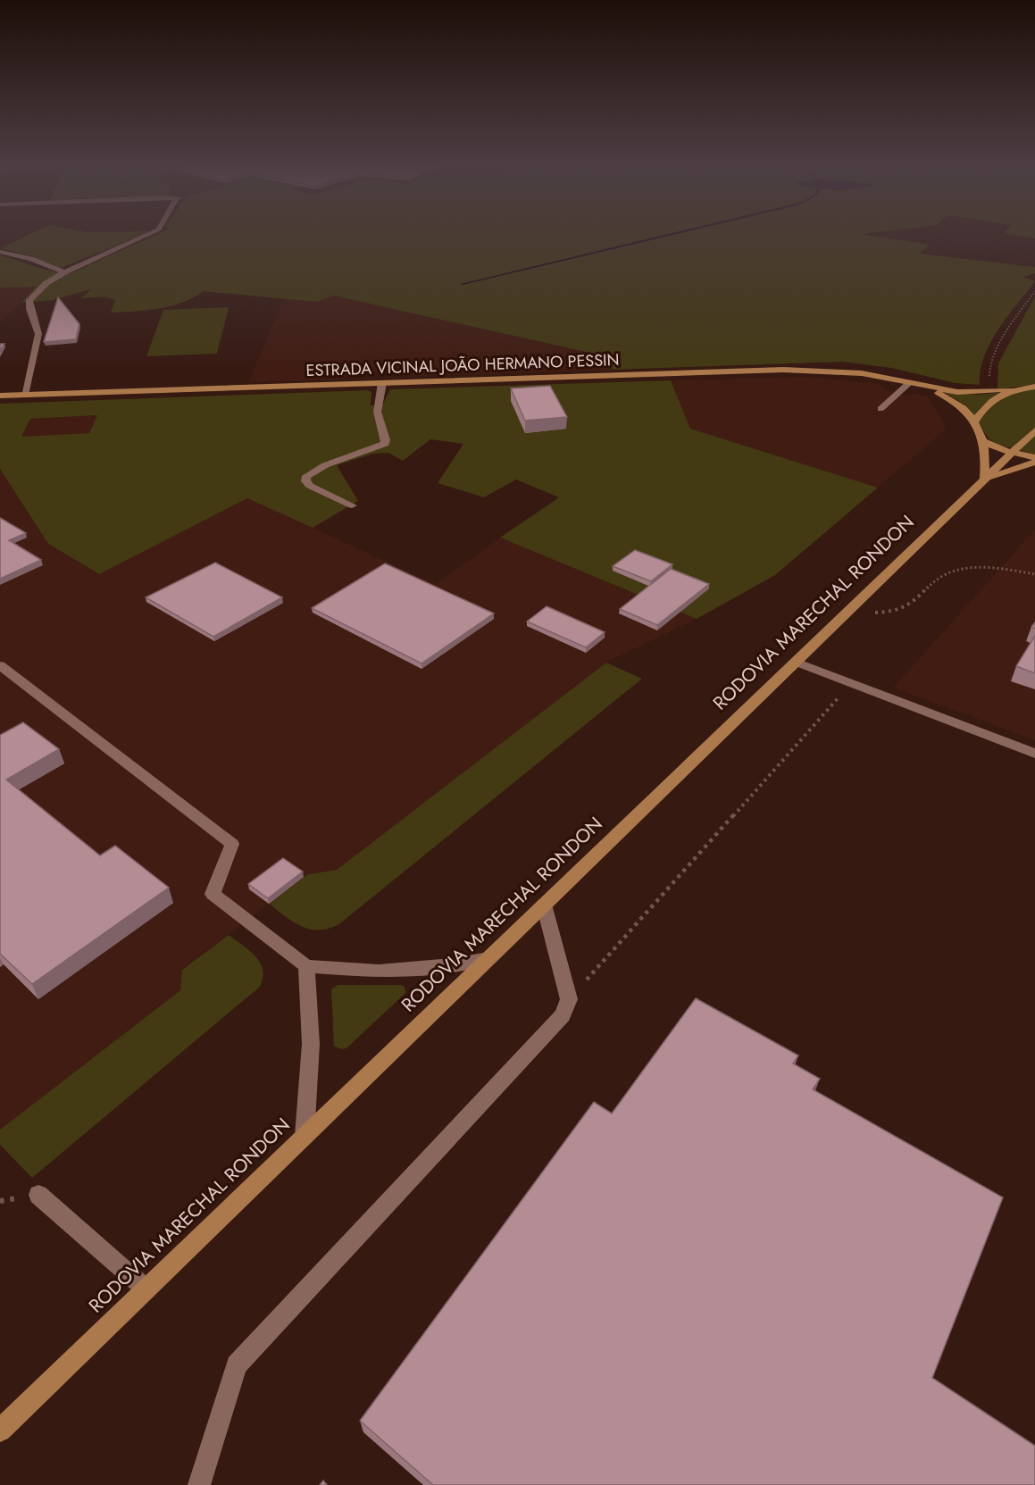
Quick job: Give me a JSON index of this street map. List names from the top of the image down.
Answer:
{
  "streets": {
    "main road": ["ESTRADA VICINAL JOÃO HERMANO PESSIN", "RODOVIA MARECHAL RONDON"]
  }
}
